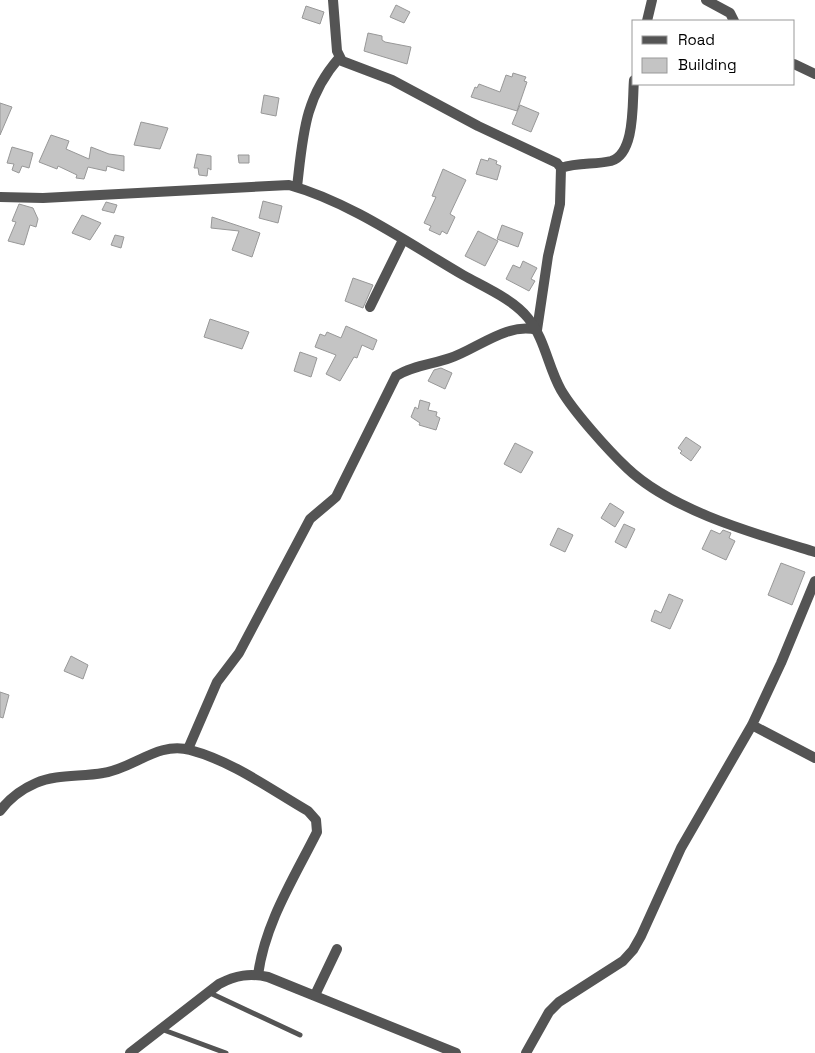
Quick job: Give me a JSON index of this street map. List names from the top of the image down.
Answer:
{
  "legend": ["Road", "Building"]
}
